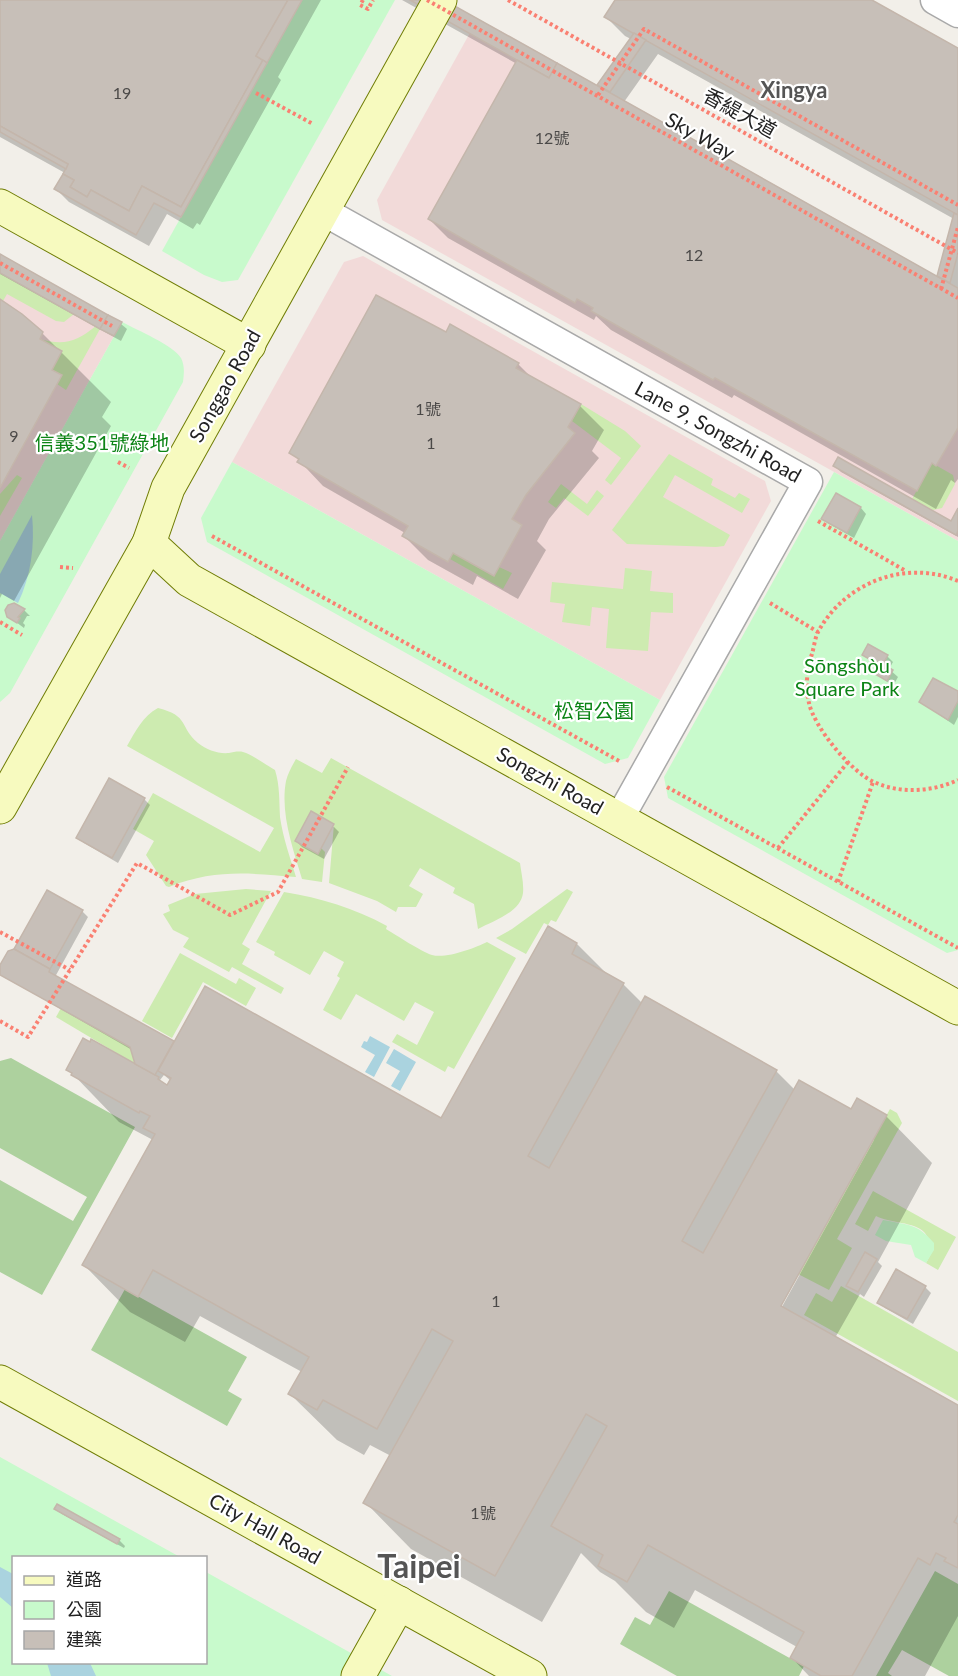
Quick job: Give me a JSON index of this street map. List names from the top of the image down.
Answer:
{
  "streets": {
    "street": [
      "Songgao Road",
      "Lane 9, Songzhi Road",
      "Songzhi Road",
      "City Hall Road"
    ],
    "path": ["香緹大道", "Sky Way"]
  },
  "crossings": [
    ["Songgao Road", "Lane 9, Songzhi Road"],
    ["Songgao Road", "Songzhi Road"],
    ["Lane 9, Songzhi Road", "Songzhi Road"]
  ],
  "districts": ["Xingya", "Taipei"],
  "parks": ["信義351號綠地", "Sōngshòu Square Park", "松智公園"],
  "house_numbers": [
    "19",
    "12號",
    "12",
    "1號",
    "9",
    "1",
    "1",
    "1號"
  ],
  "legend": ["道路", "公園", "建築"]
}
